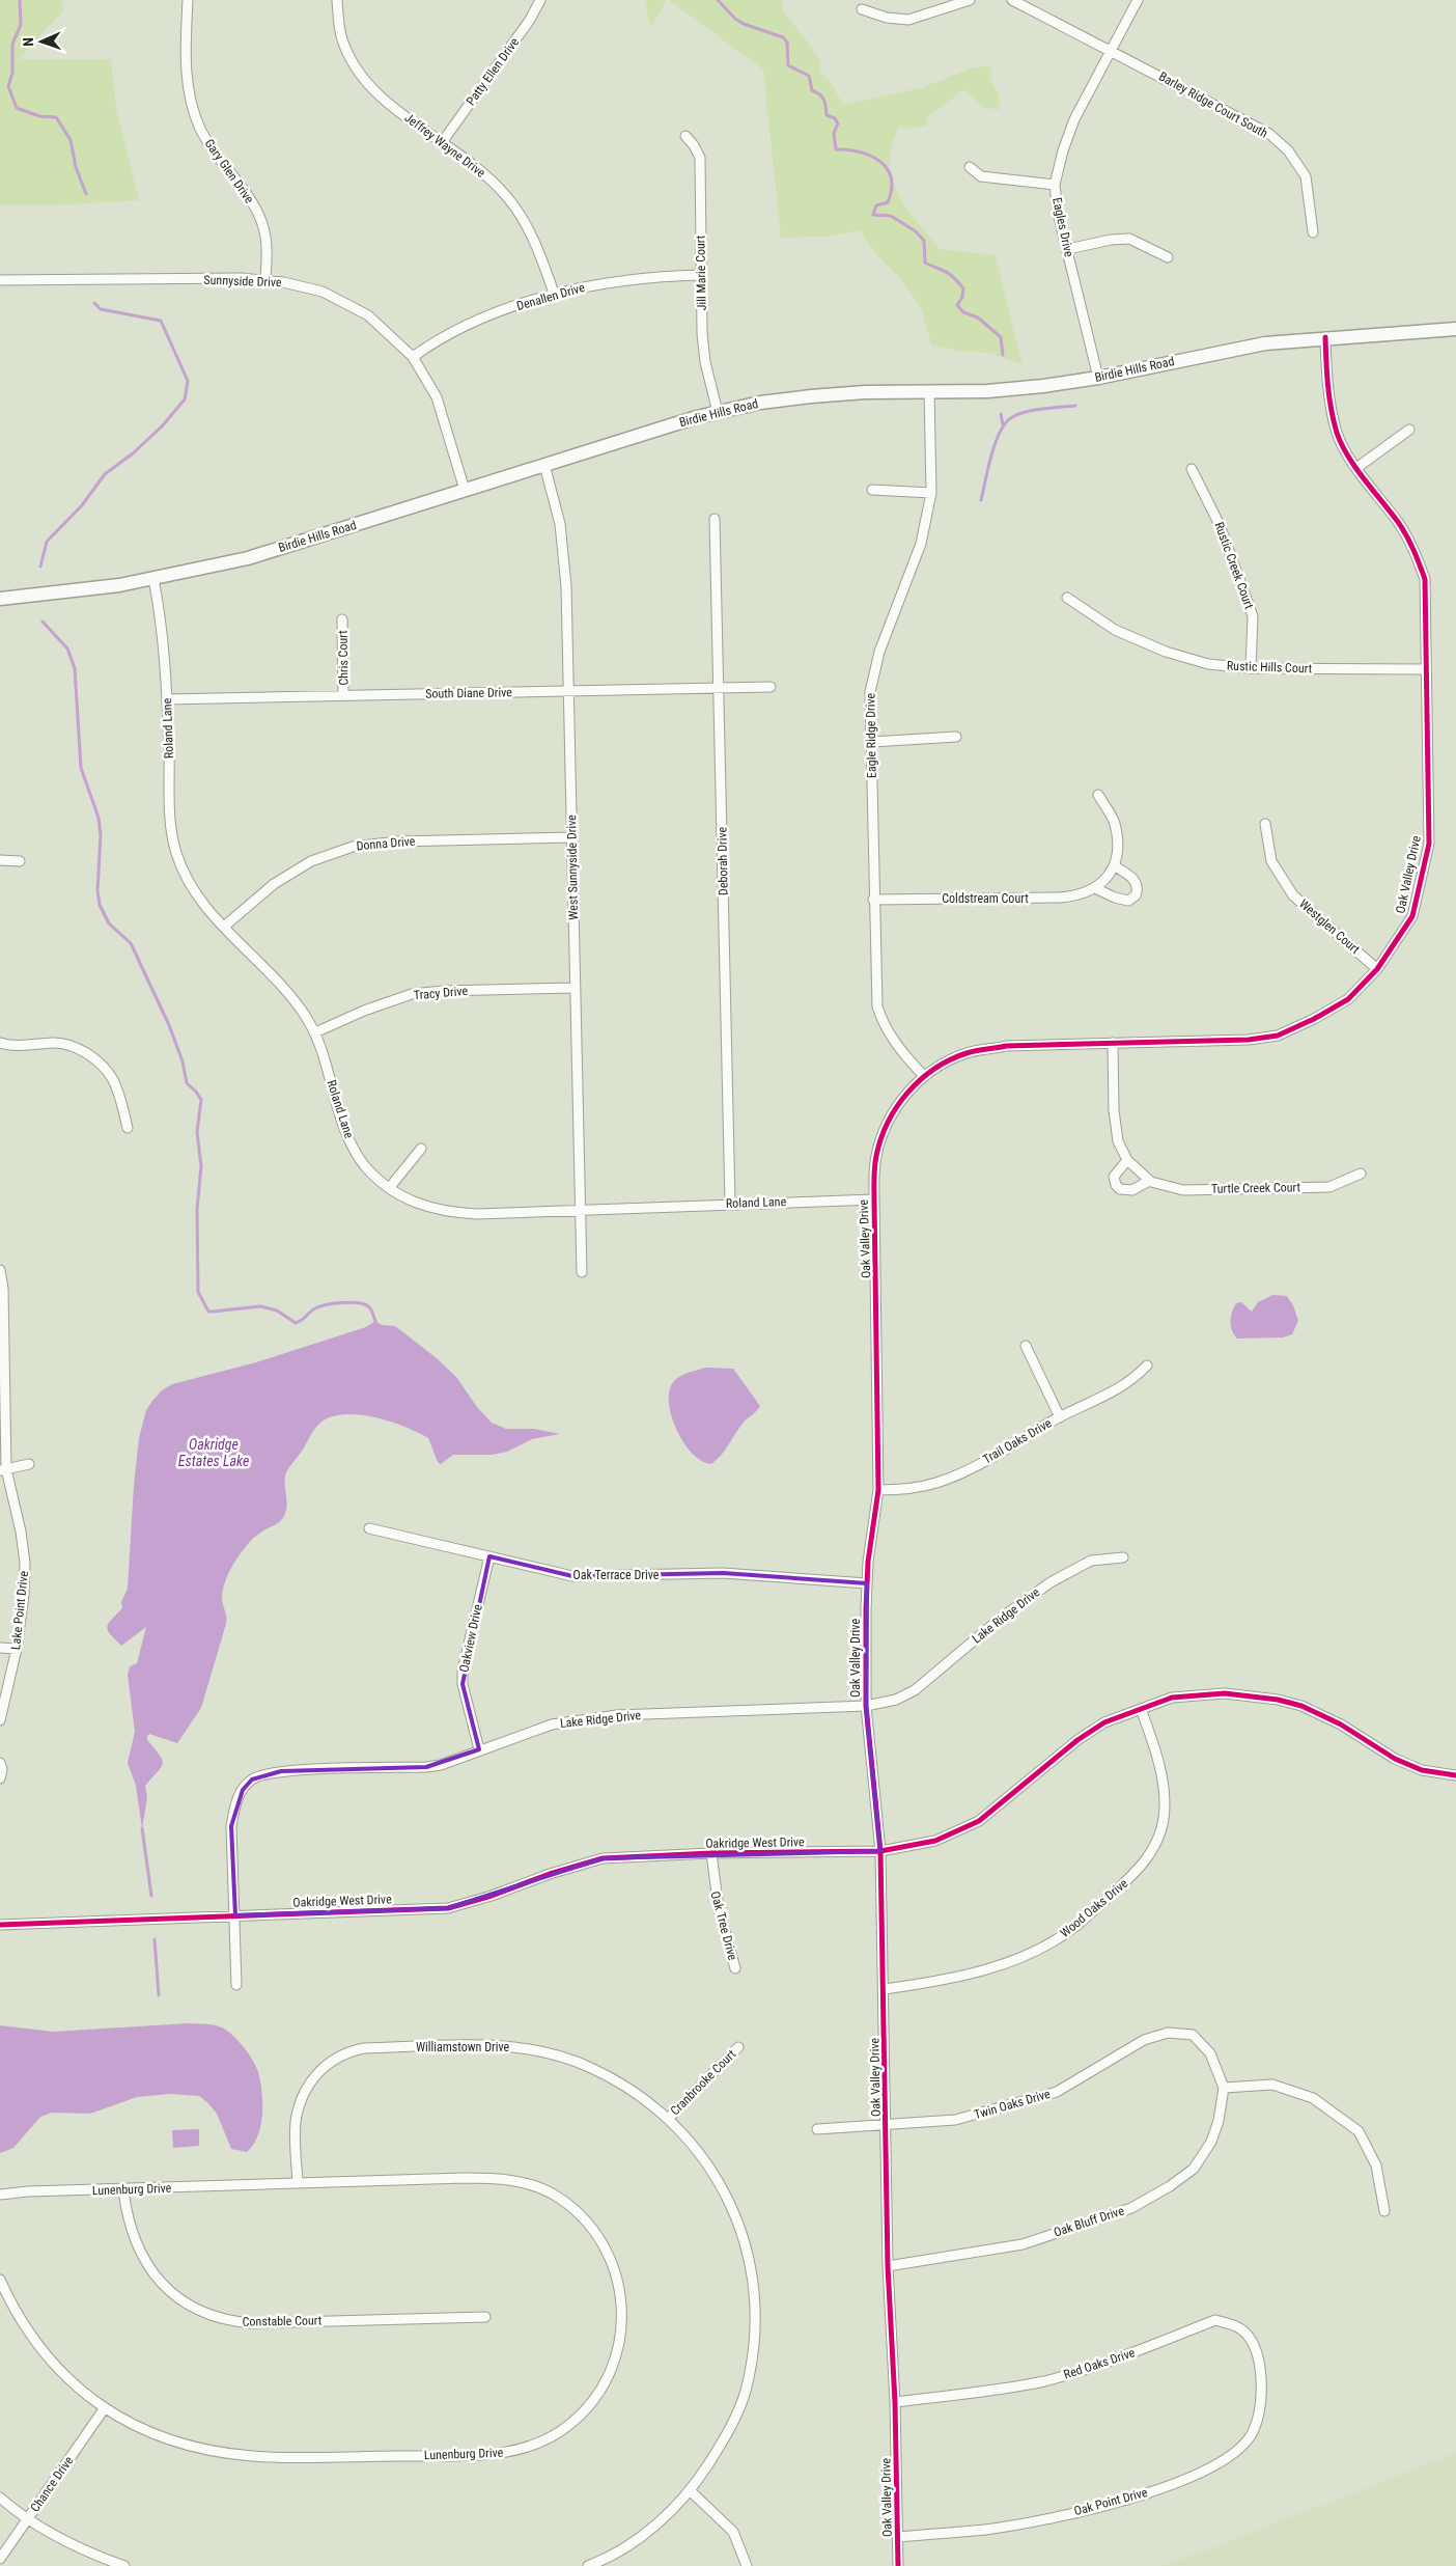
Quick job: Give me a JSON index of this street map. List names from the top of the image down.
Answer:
{
  "streets": {
    "main road": ["Birdie Hills Road"],
    "street": [
      "Patty Ellen Drive",
      "Barley Ridge Court South",
      "Jeffrey Wayne Drive",
      "Gary Glen Drive",
      "Eagles Drive",
      "Jill Marie Court",
      "Sunnyside Drive",
      "Denallen Drive",
      "Rustic Creek Court",
      "Chris Court",
      "Rustic Hills Court",
      "South Diane Drive",
      "Roland Lane",
      "Eagle Ridge Drive",
      "Donna Drive",
      "Deborah Drive",
      "West Sunnyside Drive",
      "Oak Valley Drive",
      "Coldstream Court",
      "Westglen Court",
      "Tracy Drive",
      "Turtle Creek Court",
      "Trail Oaks Drive",
      "Oak Terrace Drive",
      "Lake Point Drive",
      "Lake Ridge Drive",
      "Oakview Drive",
      "Oakridge West Drive",
      "Wood Oaks Drive",
      "Oak Tree Drive",
      "Williamstown Drive",
      "Cranbrooke Court",
      "Twin Oaks Drive",
      "Lunenburg Drive",
      "Oak Bluff Drive",
      "Constable Court",
      "Red Oaks Drive",
      "Chance Drive",
      "Oak Point Drive"
    ]
  },
  "crossings": [
    ["Patty Ellen Drive", "Jeffrey Wayne Drive"],
    ["Barley Ridge Court South", "Eagles Drive"],
    ["Jeffrey Wayne Drive", "Denallen Drive"],
    ["Gary Glen Drive", "Sunnyside Drive"],
    ["Eagles Drive", "Birdie Hills Road"],
    ["Jill Marie Court", "Denallen Drive"],
    ["Jill Marie Court", "Birdie Hills Road"],
    ["Sunnyside Drive", "Denallen Drive"],
    ["Sunnyside Drive", "Birdie Hills Road"],
    ["Birdie Hills Road", "Roland Lane"],
    ["Birdie Hills Road", "Eagle Ridge Drive"],
    ["Birdie Hills Road", "West Sunnyside Drive"],
    ["Birdie Hills Road", "Oak Valley Drive"],
    ["Rustic Creek Court", "Rustic Hills Court"],
    ["Chris Court", "South Diane Drive"],
    ["Rustic Hills Court", "Oak Valley Drive"],
    ["South Diane Drive", "Roland Lane"],
    ["South Diane Drive", "Deborah Drive"],
    ["South Diane Drive", "West Sunnyside Drive"],
    ["Roland Lane", "Donna Drive"],
    ["Roland Lane", "Deborah Drive"],
    ["Roland Lane", "West Sunnyside Drive"],
    ["Roland Lane", "Oak Valley Drive"],
    ["Roland Lane", "Tracy Drive"],
    ["Eagle Ridge Drive", "Oak Valley Drive"],
    ["Eagle Ridge Drive", "Coldstream Court"],
    ["Donna Drive", "West Sunnyside Drive"],
    ["West Sunnyside Drive", "Tracy Drive"],
    ["Oak Valley Drive", "Westglen Court"],
    ["Oak Valley Drive", "Turtle Creek Court"],
    ["Oak Valley Drive", "Trail Oaks Drive"],
    ["Oak Valley Drive", "Oak Terrace Drive"],
    ["Oak Valley Drive", "Lake Ridge Drive"],
    ["Oak Valley Drive", "Oakridge West Drive"],
    ["Oak Valley Drive", "Wood Oaks Drive"],
    ["Oak Valley Drive", "Twin Oaks Drive"],
    ["Oak Valley Drive", "Oak Bluff Drive"],
    ["Oak Valley Drive", "Red Oaks Drive"],
    ["Oak Valley Drive", "Oak Point Drive"],
    ["Oak Terrace Drive", "Oakview Drive"],
    ["Lake Ridge Drive", "Oakview Drive"],
    ["Lake Ridge Drive", "Oakridge West Drive"],
    ["Oakridge West Drive", "Wood Oaks Drive"],
    ["Oakridge West Drive", "Oak Tree Drive"],
    ["Williamstown Drive", "Cranbrooke Court"],
    ["Williamstown Drive", "Lunenburg Drive"],
    ["Twin Oaks Drive", "Oak Bluff Drive"],
    ["Lunenburg Drive", "Constable Court"],
    ["Lunenburg Drive", "Chance Drive"],
    ["Red Oaks Drive", "Oak Point Drive"]
  ],
  "water": ["Oakridge Estates Lake"],
  "north": "left"
}
